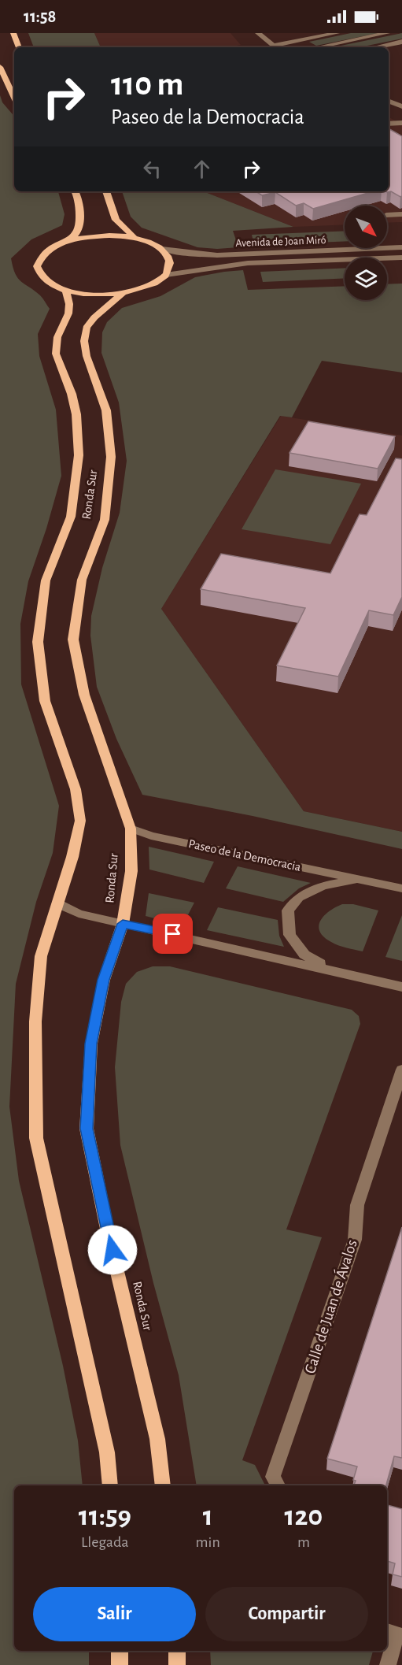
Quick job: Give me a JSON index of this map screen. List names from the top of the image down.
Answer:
{
  "streets": {
    "main road": ["Ronda Sur"],
    "street": ["Avenida de Joan Miró", "Paseo de la Democracia", "Calle de Juan de Ávalos"]
  },
  "crossings": [
    ["Avenida de Joan Miró", "Ronda Sur"],
    ["Ronda Sur", "Paseo de la Democracia"]
  ],
  "north": "bottom right",
  "page": {
    "status": "11:58",
    "turn": ["110 m", "Paseo de la Democracia"],
    "eta": [
      "11:59",
      "Llegada",
      "1",
      "min",
      "120",
      "m"
    ],
    "buttons": ["Salir", "Compartir"]
  }
}
